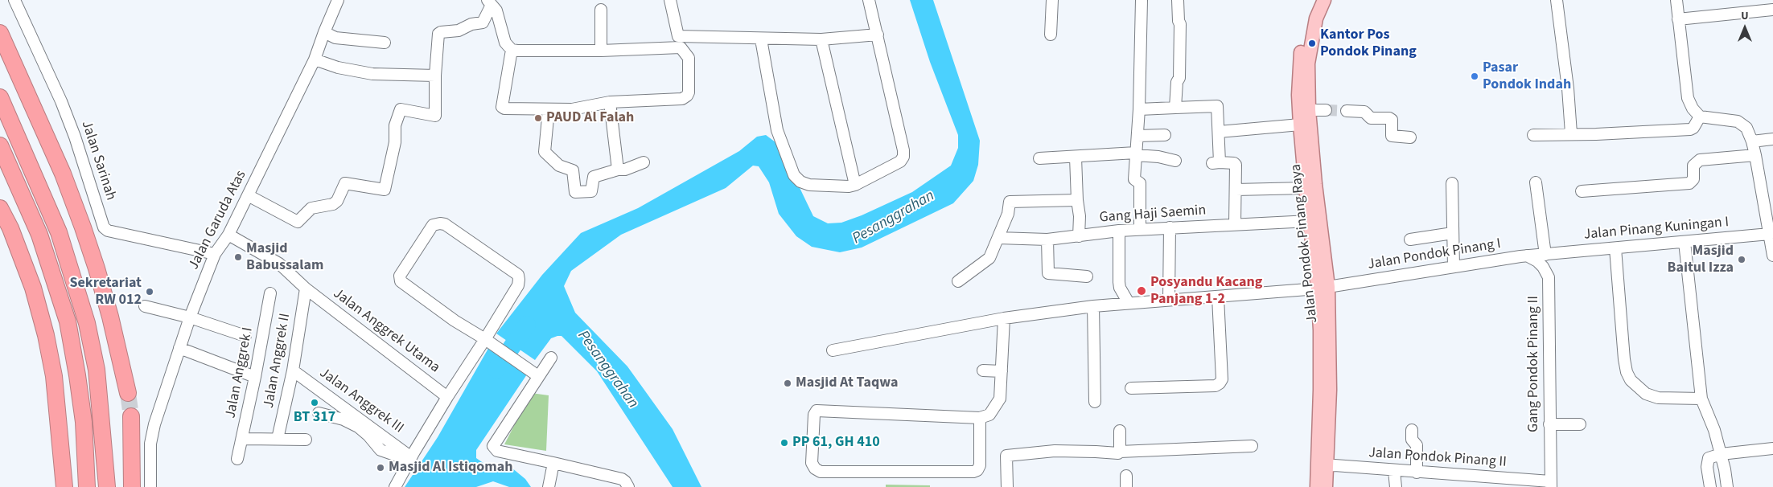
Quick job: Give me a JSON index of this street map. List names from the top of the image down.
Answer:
{
  "streets": {
    "main road": ["Jalan Pondok Pinang Raya"],
    "street": [
      "Jalan Sarinah",
      "Gang Haji Saemin",
      "Jalan Garuda Atas",
      "Jalan Pinang Kuningan I",
      "Jalan Pondok Pinang I",
      "Jalan Anggrek Utama",
      "Jalan Anggrek II",
      "Gang Pondok Pinang II",
      "Jalan Anggrek I",
      "Jalan Anggrek III",
      "Jalan Pondok Pinang II"
    ]
  },
  "crossings": [
    ["Jalan Sarinah", "Jalan Garuda Atas"],
    ["Gang Haji Saemin", "Jalan Pondok Pinang Raya"],
    ["Jalan Garuda Atas", "Jalan Anggrek Utama"],
    ["Jalan Pinang Kuningan I", "Jalan Pondok Pinang I"],
    ["Jalan Pinang Kuningan I", "Gang Pondok Pinang II"],
    ["Jalan Pondok Pinang Raya", "Jalan Pondok Pinang I"],
    ["Jalan Pondok Pinang Raya", "Jalan Pondok Pinang II"],
    ["Jalan Pondok Pinang I", "Gang Pondok Pinang II"],
    ["Jalan Anggrek Utama", "Jalan Anggrek II"],
    ["Jalan Anggrek II", "Jalan Anggrek I"],
    ["Jalan Anggrek II", "Jalan Anggrek III"],
    ["Gang Pondok Pinang II", "Jalan Pondok Pinang II"]
  ],
  "water": ["Pesanggrahan"],
  "places": [
    "Kantor Pos Pondok Pinang",
    "Pasar Pondok Indah",
    "PAUD Al Falah",
    "Masjid Babussalam",
    "Masjid Baitul Izza",
    "Posyandu Kacang Panjang 1-2",
    "Sekretariat RW 012",
    "Masjid At Taqwa",
    "BT 317",
    "PP 61, GH 410",
    "Masjid Al Istiqomah"
  ],
  "north": "top"
}
